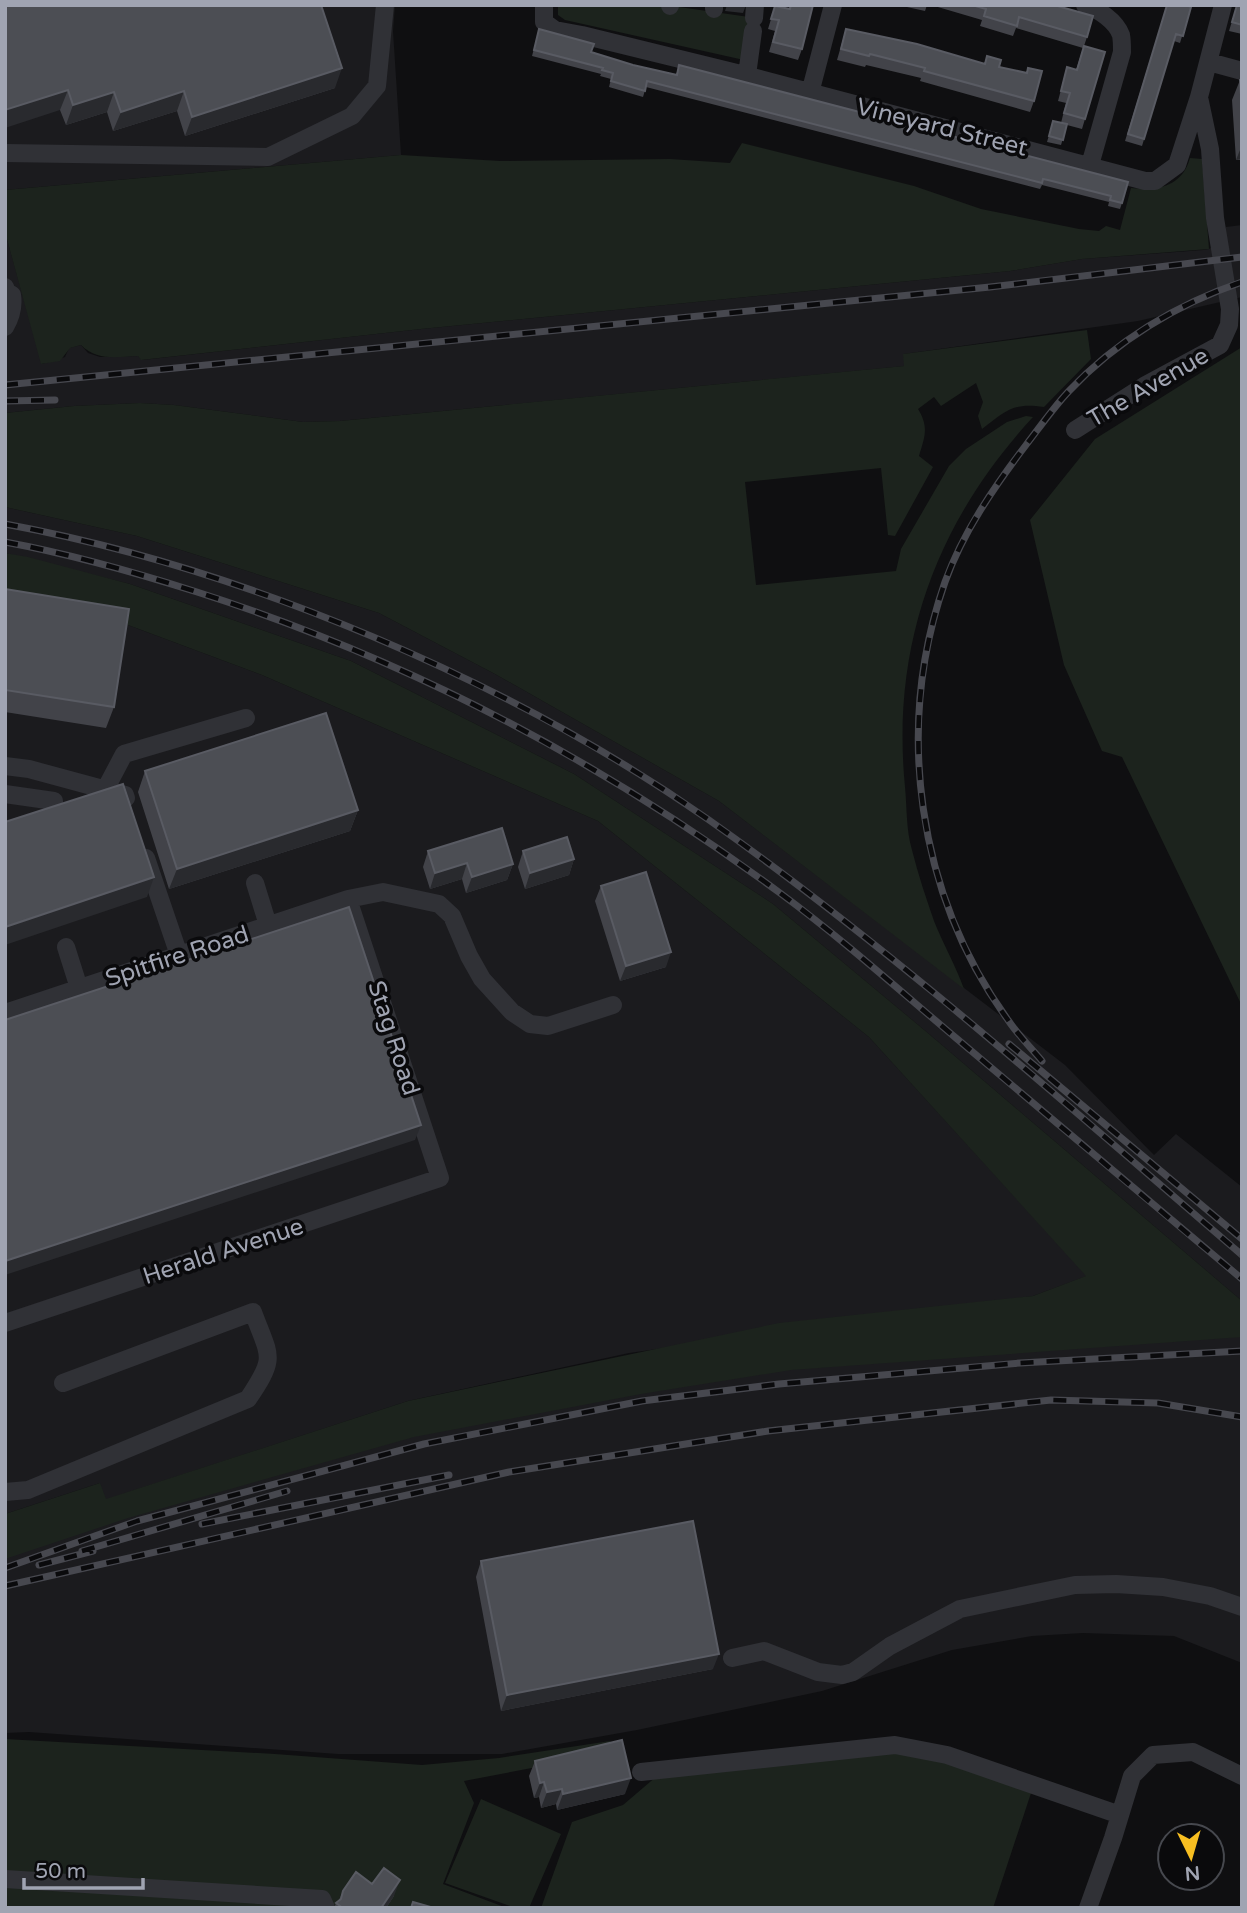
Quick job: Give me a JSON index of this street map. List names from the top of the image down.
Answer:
{
  "streets": {
    "street": [
      "Vineyard Street",
      "The Avenue",
      "Spitfire Road",
      "Stag Road",
      "Herald Avenue"
    ]
  },
  "crossings": [
    ["Vineyard Street", "The Avenue"],
    ["Spitfire Road", "Stag Road"],
    ["Stag Road", "Herald Avenue"]
  ],
  "scale_bar": "50 m",
  "north": "bottom"
}
